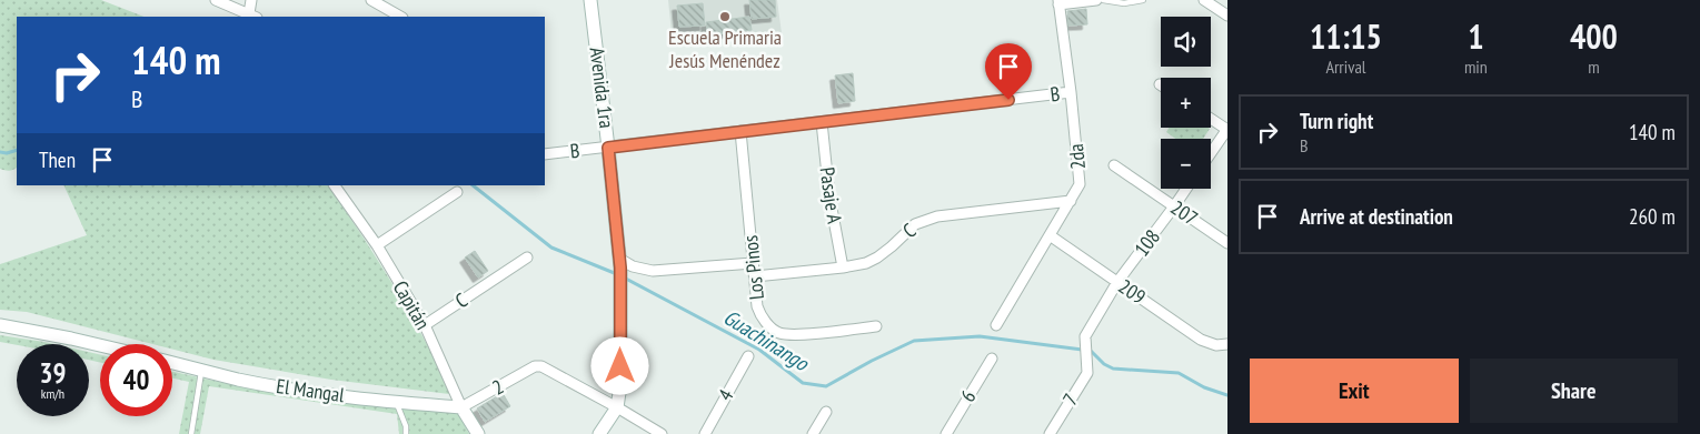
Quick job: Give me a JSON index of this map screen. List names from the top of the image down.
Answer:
{
  "streets": {
    "street": [
      "Avenida 1ra",
      "B",
      "2da",
      "Pasaje A",
      "207",
      "C",
      "108",
      "Los Pinos",
      "209",
      "Capitán",
      "2",
      "El Mangal",
      "4",
      "6",
      "7"
    ]
  },
  "crossings": [
    ["Avenida 1ra", "B"],
    ["Avenida 1ra", "2"],
    ["B", "2da"],
    ["B", "Pasaje A"],
    ["B", "Los Pinos"],
    ["2da", "C"],
    ["2da", "209"],
    ["Pasaje A", "C"],
    ["207", "108"],
    ["C", "Los Pinos"],
    ["C", "Capitán"],
    ["108", "209"],
    ["108", "7"],
    ["Capitán", "2"],
    ["Capitán", "El Mangal"],
    ["2", "El Mangal"]
  ],
  "water": ["Guachinango"],
  "places": ["Escuela Primaria Jesús Menéndez"],
  "page": {
    "eta": [
      "11:15",
      "Arrival",
      "1",
      "min",
      "400",
      "m"
    ],
    "map_buttons": ["+", "−"],
    "turn": ["140 m", "B"],
    "list": [
      {
        "name": "Turn right",
        "note": "B",
        "value": "140 m"
      },
      {
        "name": "Arrive at destination",
        "value": "260 m"
      }
    ],
    "then": "Then",
    "speed": "39 km/h",
    "limit": "40",
    "buttons": ["Exit", "Share"]
  }
}
